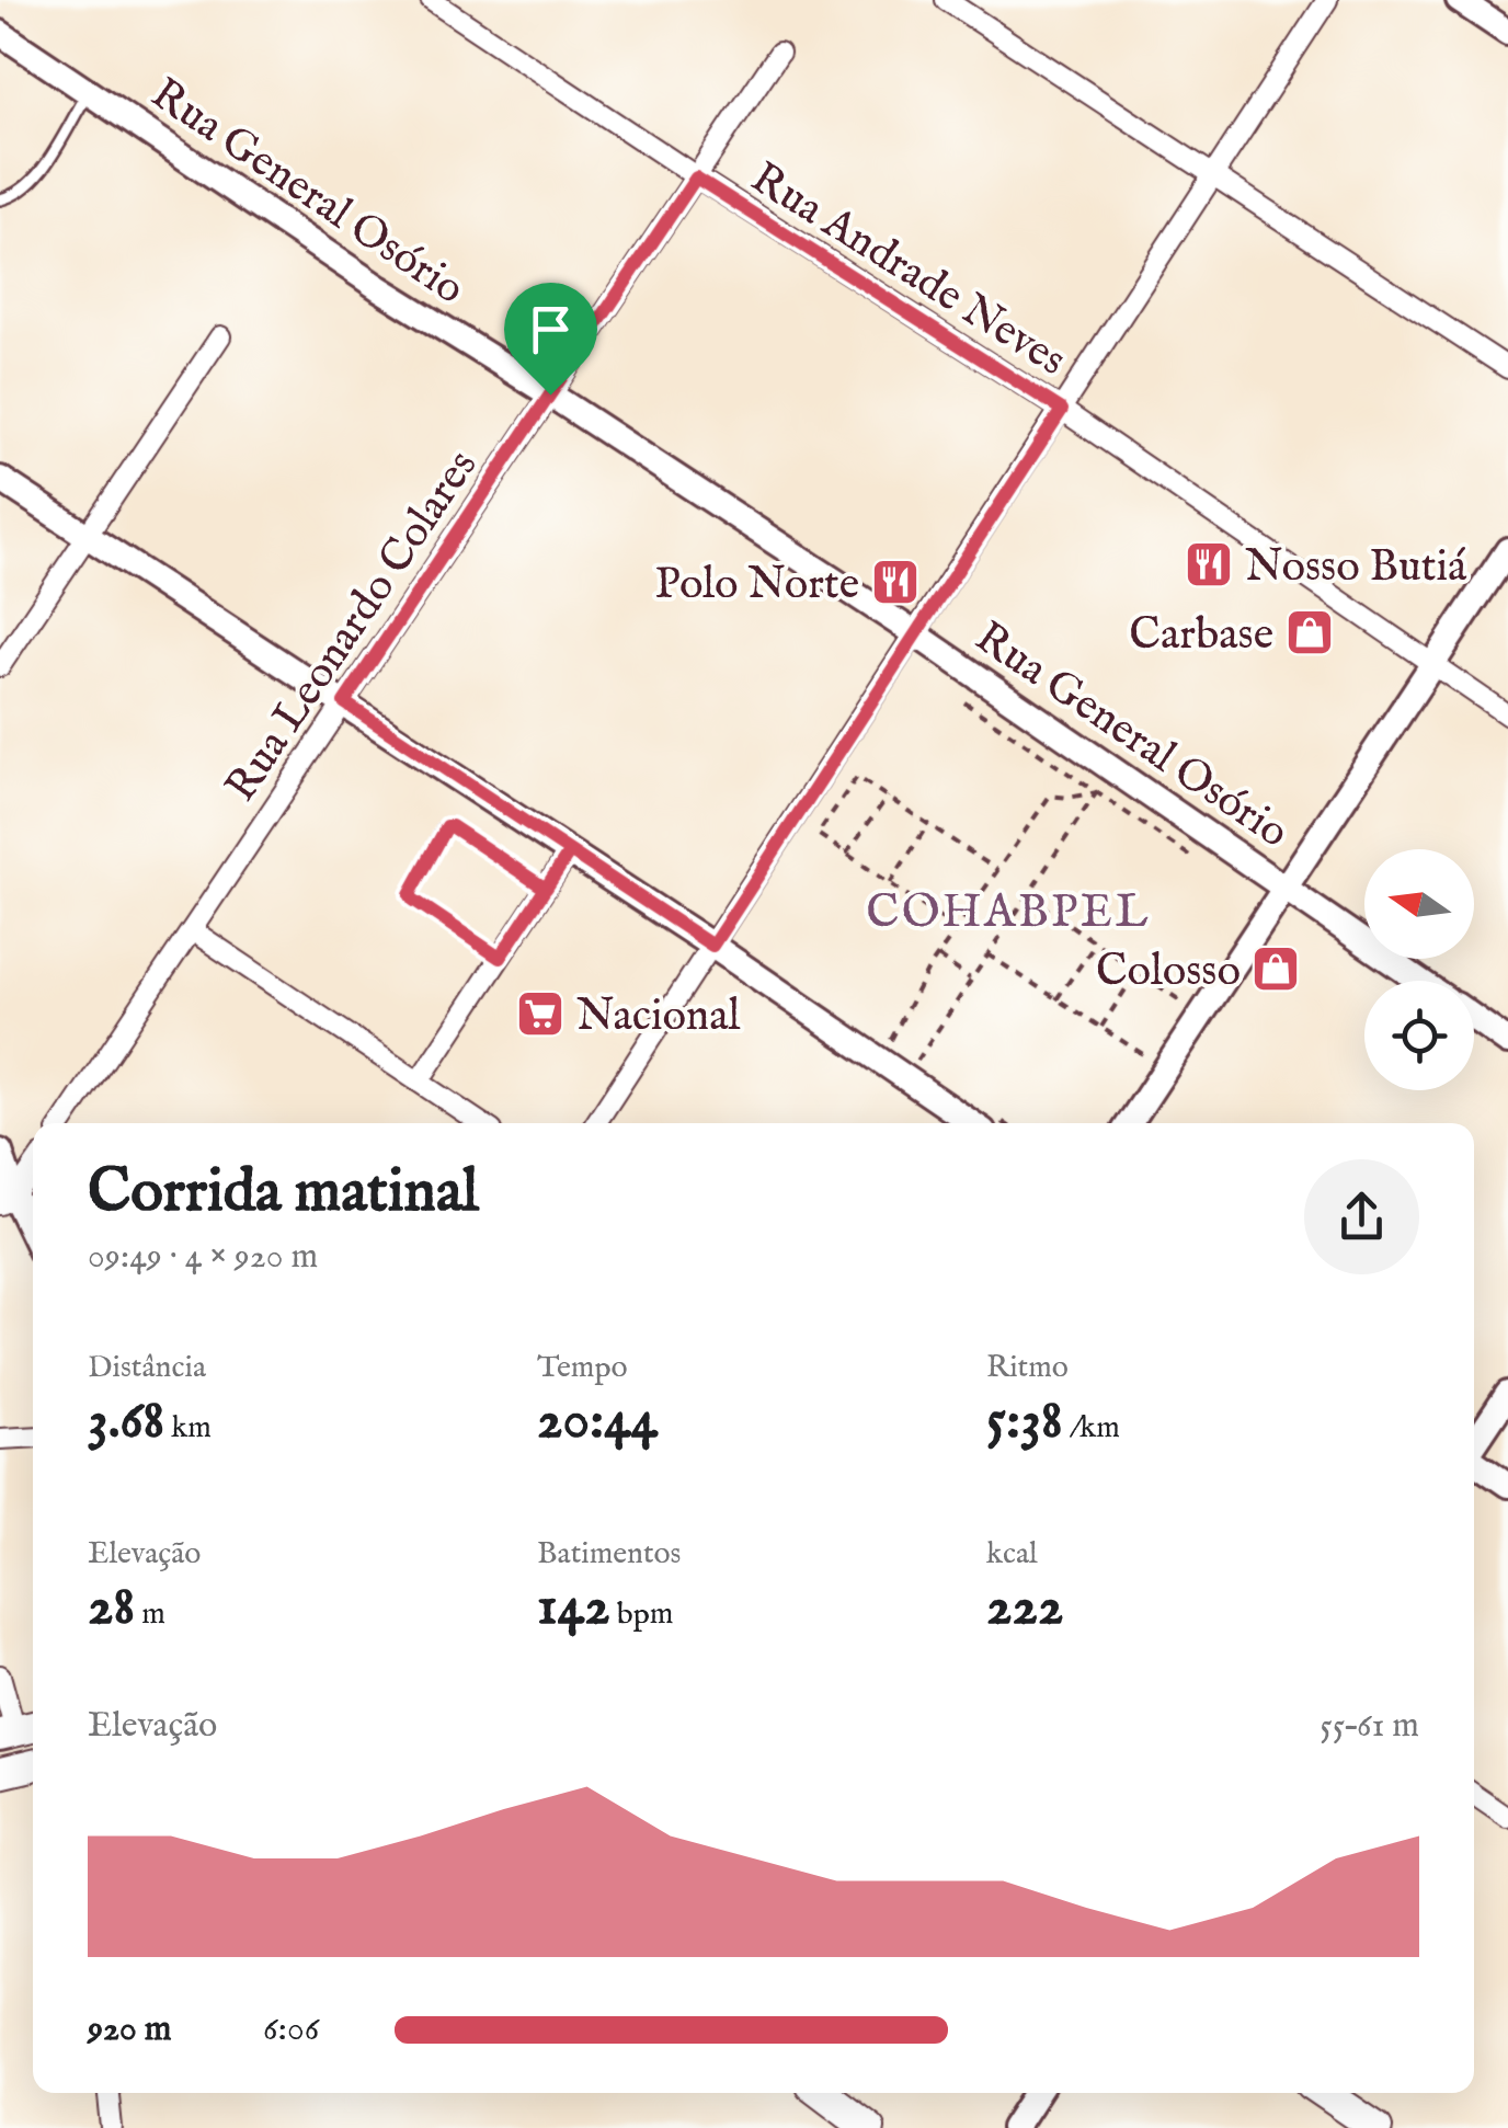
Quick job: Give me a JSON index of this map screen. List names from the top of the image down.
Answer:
{
  "streets": {
    "street": ["Rua General Osório", "Rua Andrade Neves", "Rua Leonardo Colares"]
  },
  "crossings": [
    ["Rua General Osório", "Rua Leonardo Colares"],
    ["Rua Andrade Neves", "Rua Leonardo Colares"]
  ],
  "districts": ["COHABPEL"],
  "places": {
    "restaurant": ["Nosso Butiá", "Polo Norte"],
    "shop": ["Carbase", "Colosso"],
    "supermarket": ["Nacional"]
  },
  "north": "left",
  "page": {
    "heading": ["Corrida matinal", "09:49 · 4 × 920 m"],
    "stats": [
      ["Distância", "3.68 km"],
      ["Tempo", "20:44"],
      ["Ritmo", "5:38 /km"],
      ["Elevação", "28 m"],
      ["Batimentos", "142 bpm"],
      ["kcal", "222"]
    ],
    "chart": ["Elevação", "55–61 m"],
    "list": [
      {
        "name": "920 m",
        "note": "6:06"
      }
    ]
  }
}
